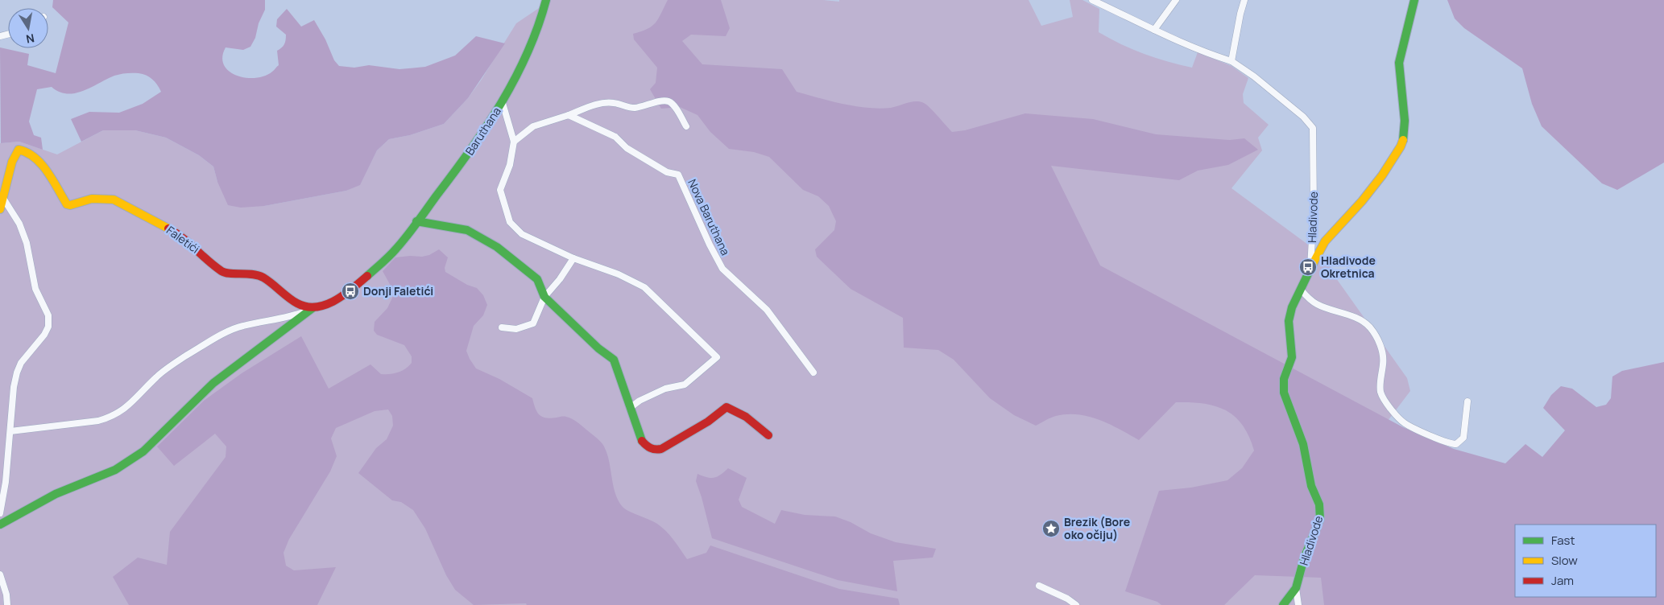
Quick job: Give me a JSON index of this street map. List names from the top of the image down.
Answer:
{
  "streets": {
    "street": [
      "Baruthana",
      "Nova Baruthana",
      "Hladivode",
      "Faletići"
    ]
  },
  "crossings": [
    ["Baruthana", "Faletići"]
  ],
  "places": {
    "bus stop": ["Hladivode Okretnica", "Donji Faletići"],
    "place": ["Brezik (Bore oko očiju)"]
  },
  "legend": ["Fast", "Slow", "Jam"],
  "north": "bottom"
}
